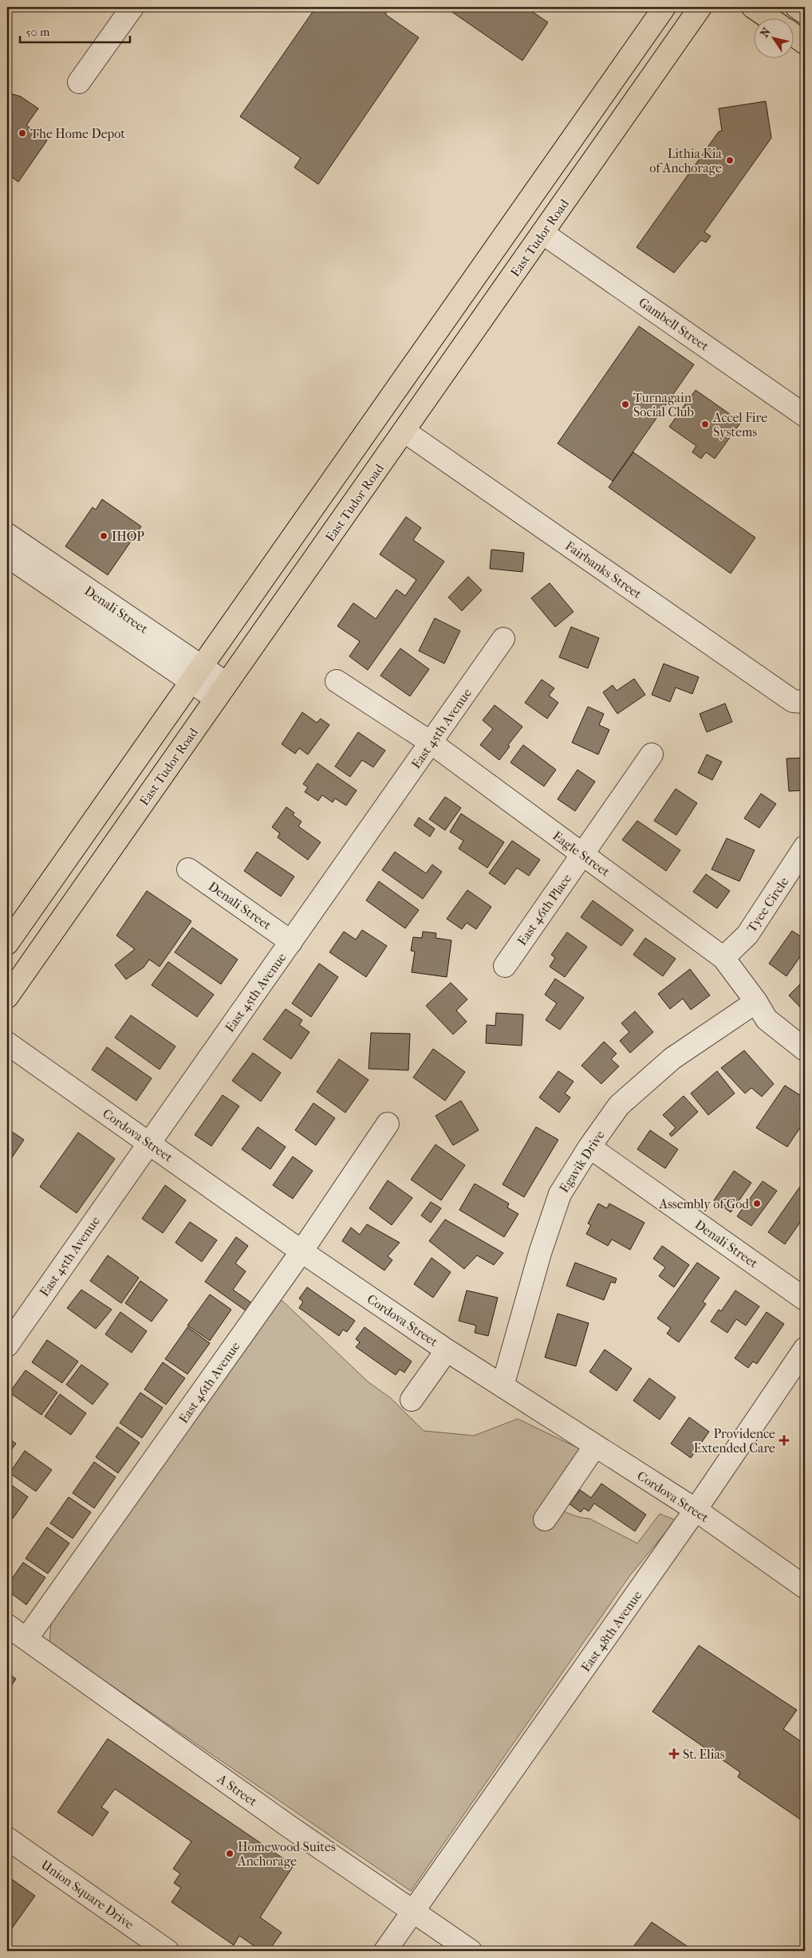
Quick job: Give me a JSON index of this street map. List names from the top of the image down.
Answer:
{
  "streets": {
    "main road": ["East Tudor Road"],
    "street": [
      "Gambell Street",
      "Fairbanks Street",
      "Denali Street",
      "East 45th Avenue",
      "Eagle Street",
      "Tyee Circle",
      "East 46th Place",
      "Cordova Street",
      "Egavik Drive",
      "East 46th Avenue",
      "East 48th Avenue",
      "A Street",
      "Union Square Drive"
    ]
  },
  "crossings": [
    ["East Tudor Road", "Gambell Street"],
    ["East Tudor Road", "Fairbanks Street"],
    ["East Tudor Road", "Denali Street"],
    ["Denali Street", "East 45th Avenue"],
    ["Denali Street", "Egavik Drive"],
    ["East 45th Avenue", "Eagle Street"],
    ["East 45th Avenue", "Cordova Street"],
    ["Eagle Street", "Tyee Circle"],
    ["Eagle Street", "East 46th Place"],
    ["Eagle Street", "Egavik Drive"],
    ["Cordova Street", "Egavik Drive"],
    ["Cordova Street", "East 46th Avenue"],
    ["Cordova Street", "East 48th Avenue"],
    ["East 46th Avenue", "A Street"],
    ["East 48th Avenue", "A Street"]
  ],
  "places": {
    "other": [
      "The Home Depot",
      "Lithia Kia of Anchorage",
      "Turnagain Social Club",
      "Accel Fire Systems",
      "IHOP",
      "Assembly of God",
      "Homewood Suites Anchorage"
    ],
    "health": ["Providence Extended Care", "St. Elias"]
  },
  "scale_bar": "50 m",
  "north": "top left"
}
